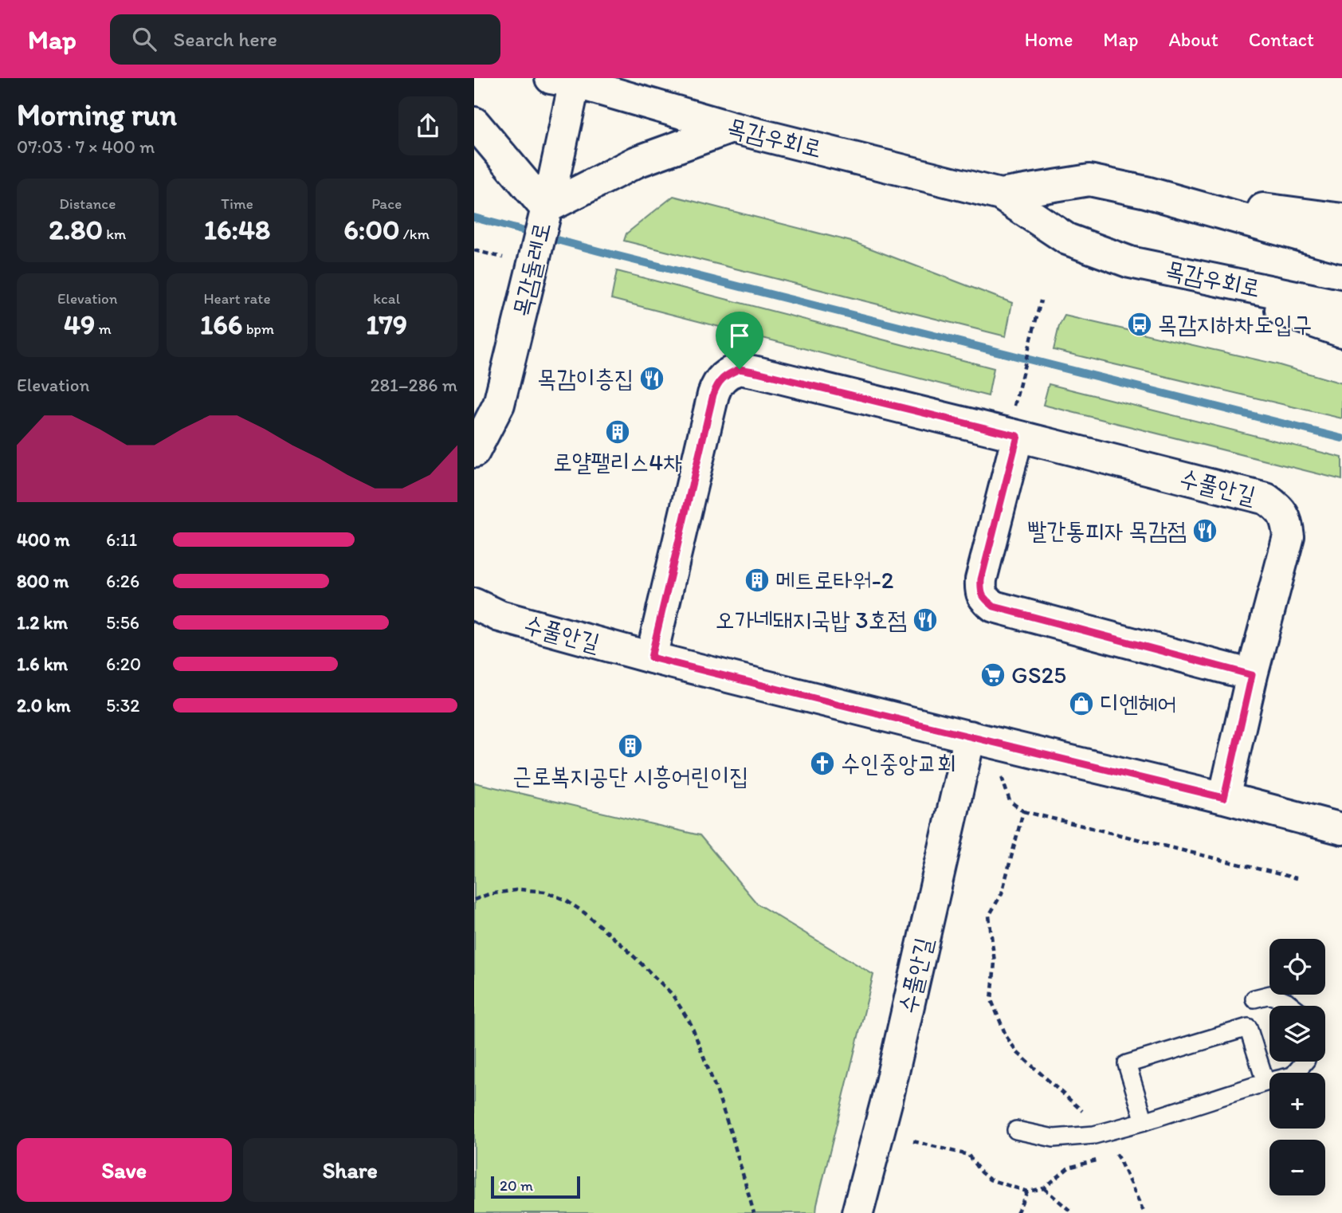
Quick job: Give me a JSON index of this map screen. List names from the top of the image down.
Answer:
{
  "streets": {
    "street": ["목감우회로", "목감둘레로", "수풀안길"]
  },
  "crossings": [
    ["목감우회로", "목감둘레로"]
  ],
  "places": {
    "bus stop": ["목감지하차도입구"],
    "restaurant": ["목감이층집", "빨간통피자 목감점", "오가네돼지국밥 3호점"],
    "building": ["로얄팰리스4차", "메트로타워-2", "근로복지공단 시흥어린이집"],
    "supermarket": ["GS25"],
    "shop": ["디엔헤어"],
    "church": ["수인중앙교회"]
  },
  "scale_bar": "20 m",
  "page": {
    "header": "Map",
    "search": "Search here",
    "nav": [
      "Home",
      "Map",
      "About",
      "Contact"
    ],
    "heading": ["Morning run", "07:03 · 7 × 400 m"],
    "stats": [
      ["Distance", "2.80 km"],
      ["Time", "16:48"],
      ["Pace", "6:00 /km"],
      ["Elevation", "49 m"],
      ["Heart rate", "166 bpm"],
      ["kcal", "179"]
    ],
    "chart": ["Elevation", "281–286 m"],
    "list": [
      {
        "name": "400 m",
        "note": "6:11"
      },
      {
        "name": "800 m",
        "note": "6:26"
      },
      {
        "name": "1.2 km",
        "note": "5:56"
      },
      {
        "name": "1.6 km",
        "note": "6:20"
      },
      {
        "name": "2.0 km",
        "note": "5:32"
      }
    ],
    "map_buttons": ["+", "−"],
    "buttons": ["Save", "Share"],
    "scale": "20 m"
  }
}
